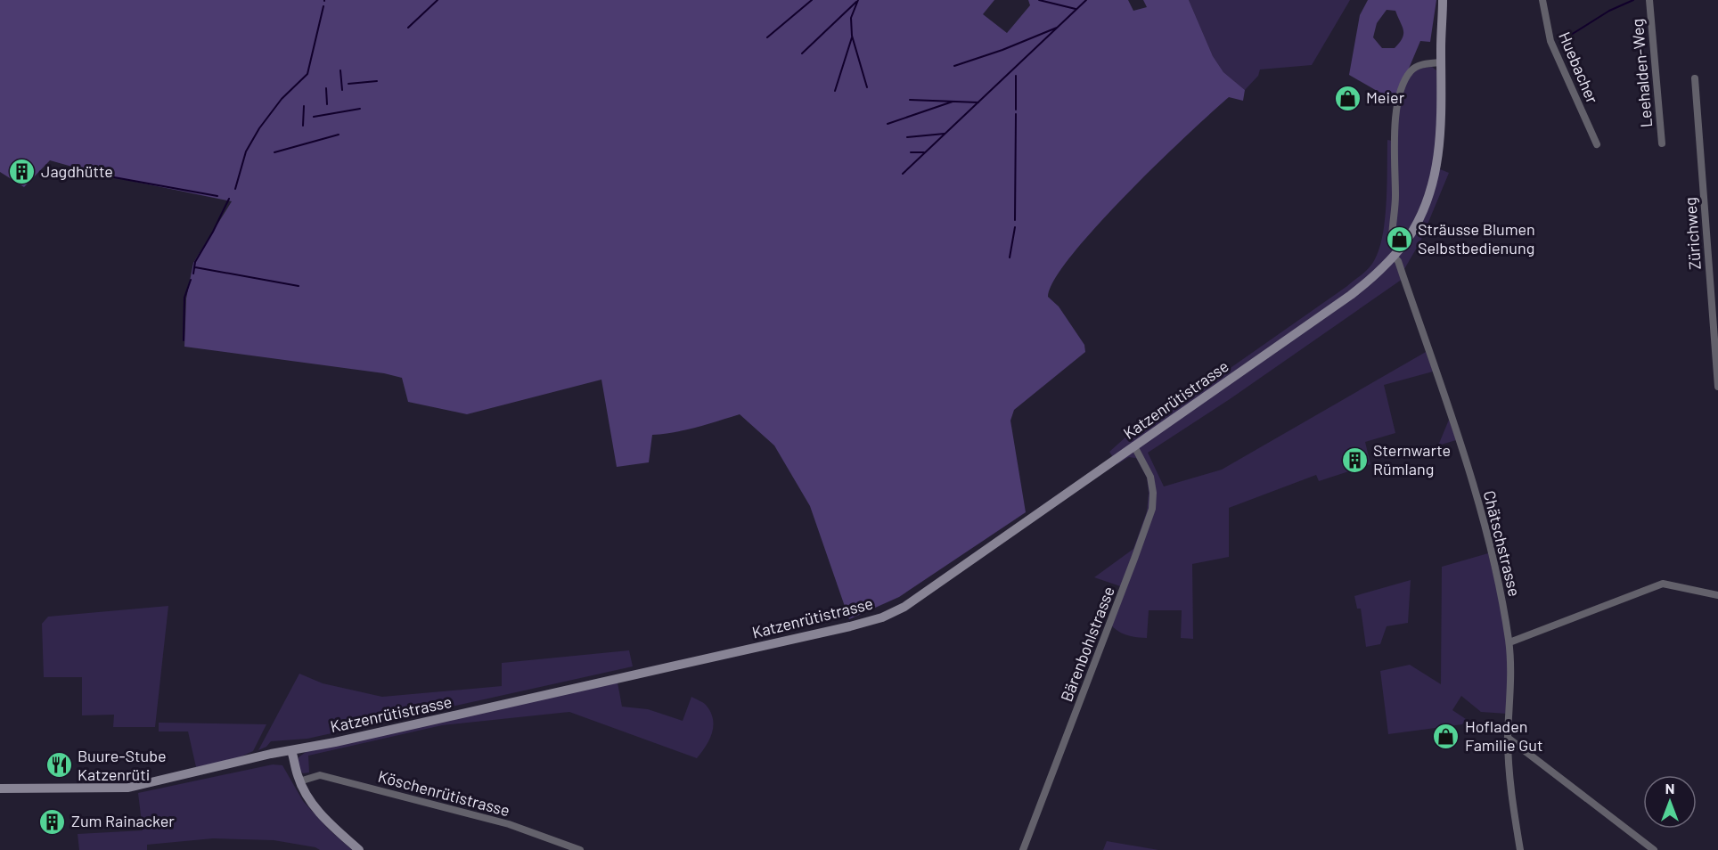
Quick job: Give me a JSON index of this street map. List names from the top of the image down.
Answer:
{
  "streets": {
    "street": [
      "Huebacher",
      "Leehalden-Weg",
      "Zürichweg",
      "Katzenrütistrasse",
      "Chätschstrasse",
      "Bärenbohlstrasse",
      "Köschenrütistrasse"
    ]
  },
  "crossings": [
    ["Katzenrütistrasse", "Chätschstrasse"],
    ["Katzenrütistrasse", "Bärenbohlstrasse"]
  ],
  "places": {
    "shop": ["Meier", "Sträusse Blumen Selbstbedienung", "Hofladen Familie Gut"],
    "building": ["Jagdhütte", "Sternwarte Rümlang", "Zum Rainacker"],
    "restaurant": ["Buure-Stube Katzenrüti"]
  },
  "north": "top"
}
